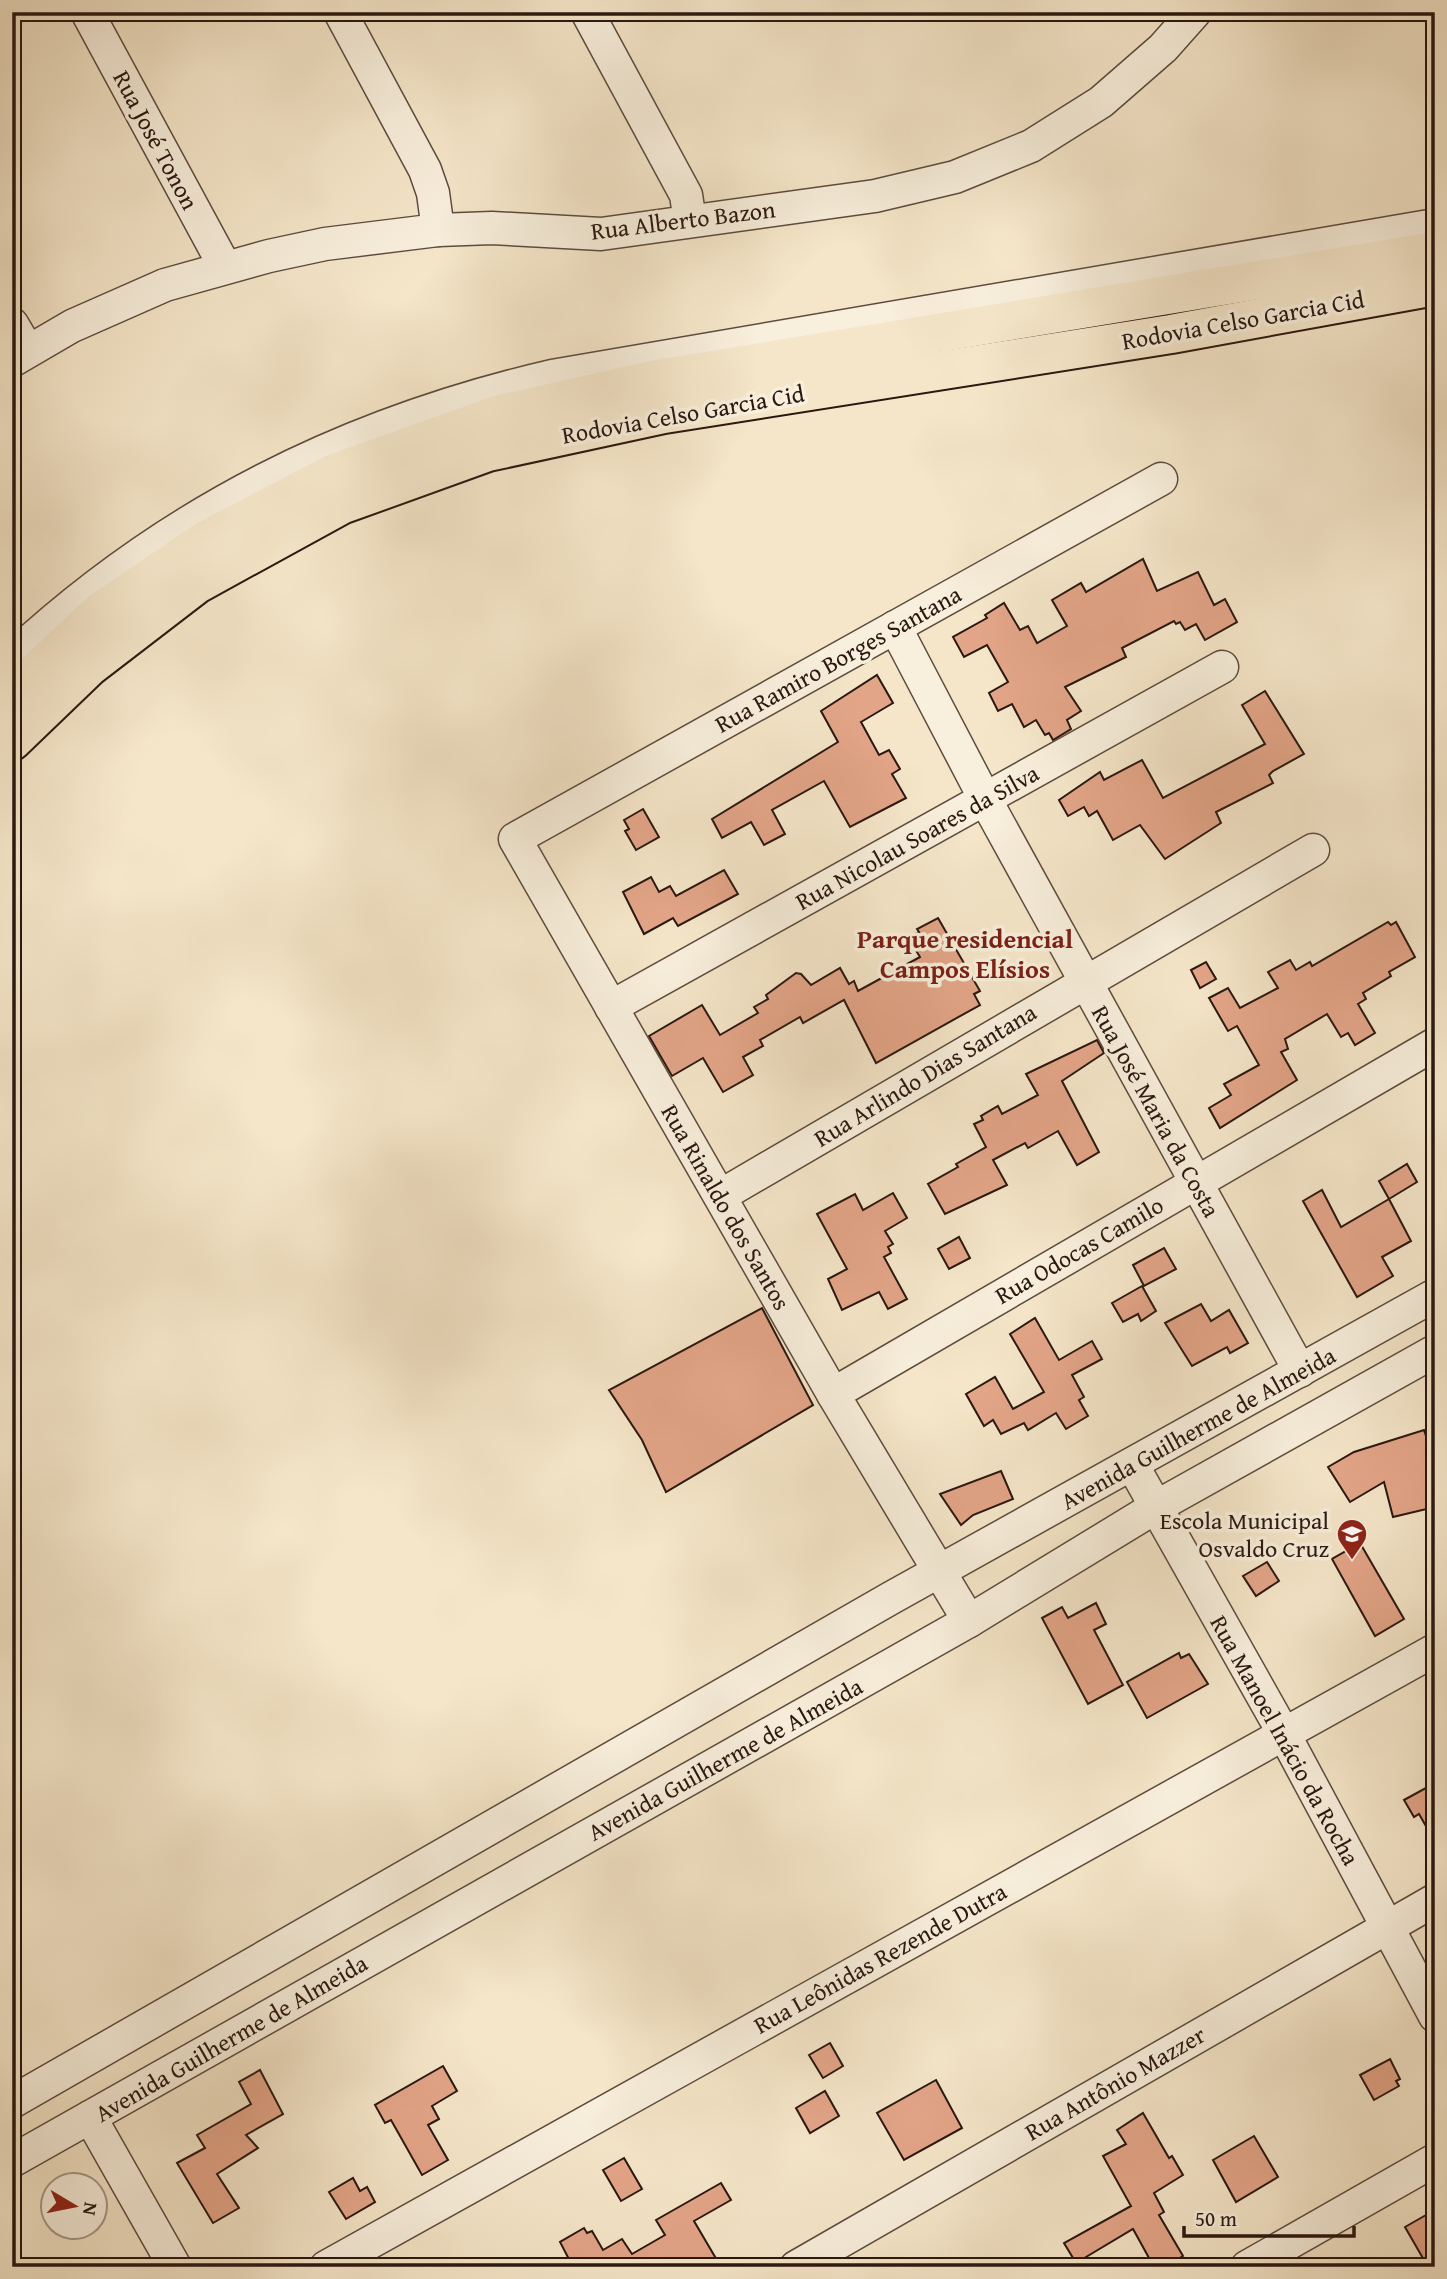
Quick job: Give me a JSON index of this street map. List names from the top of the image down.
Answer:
{
  "streets": {
    "highway": ["Rodovia Celso Garcia Cid"],
    "street": [
      "Rua José Tonon",
      "Rua Alberto Bazon",
      "Rua Ramiro Borges Santana",
      "Rua Nicolau Soares da Silva",
      "Rua Arlindo Dias Santana",
      "Rua José Maria da Costa",
      "Rua Rinaldo dos Santos",
      "Rua Odocas Camilo",
      "Avenida Guilherme de Almeida",
      "Rua Manoel Inácio da Rocha",
      "Rua Leônidas Rezende Dutra",
      "Rua Antônio Mazzer"
    ]
  },
  "crossings": [
    ["Rua José Tonon", "Rua Alberto Bazon"],
    ["Rua Ramiro Borges Santana", "Rua José Maria da Costa"],
    ["Rua Ramiro Borges Santana", "Rua Rinaldo dos Santos"],
    ["Rua Nicolau Soares da Silva", "Rua José Maria da Costa"],
    ["Rua Nicolau Soares da Silva", "Rua Rinaldo dos Santos"],
    ["Rua Arlindo Dias Santana", "Rua José Maria da Costa"],
    ["Rua Arlindo Dias Santana", "Rua Rinaldo dos Santos"],
    ["Rua José Maria da Costa", "Rua Odocas Camilo"],
    ["Rua José Maria da Costa", "Avenida Guilherme de Almeida"],
    ["Rua Rinaldo dos Santos", "Rua Odocas Camilo"],
    ["Rua Rinaldo dos Santos", "Avenida Guilherme de Almeida"],
    ["Avenida Guilherme de Almeida", "Rua Manoel Inácio da Rocha"],
    ["Rua Manoel Inácio da Rocha", "Rua Leônidas Rezende Dutra"],
    ["Rua Manoel Inácio da Rocha", "Rua Antônio Mazzer"]
  ],
  "districts": ["Parque residencial Campos Elísios"],
  "places": {
    "school or university": ["Escola Municipal Osvaldo Cruz"]
  },
  "scale_bar": "50 m",
  "north": "right"
}
